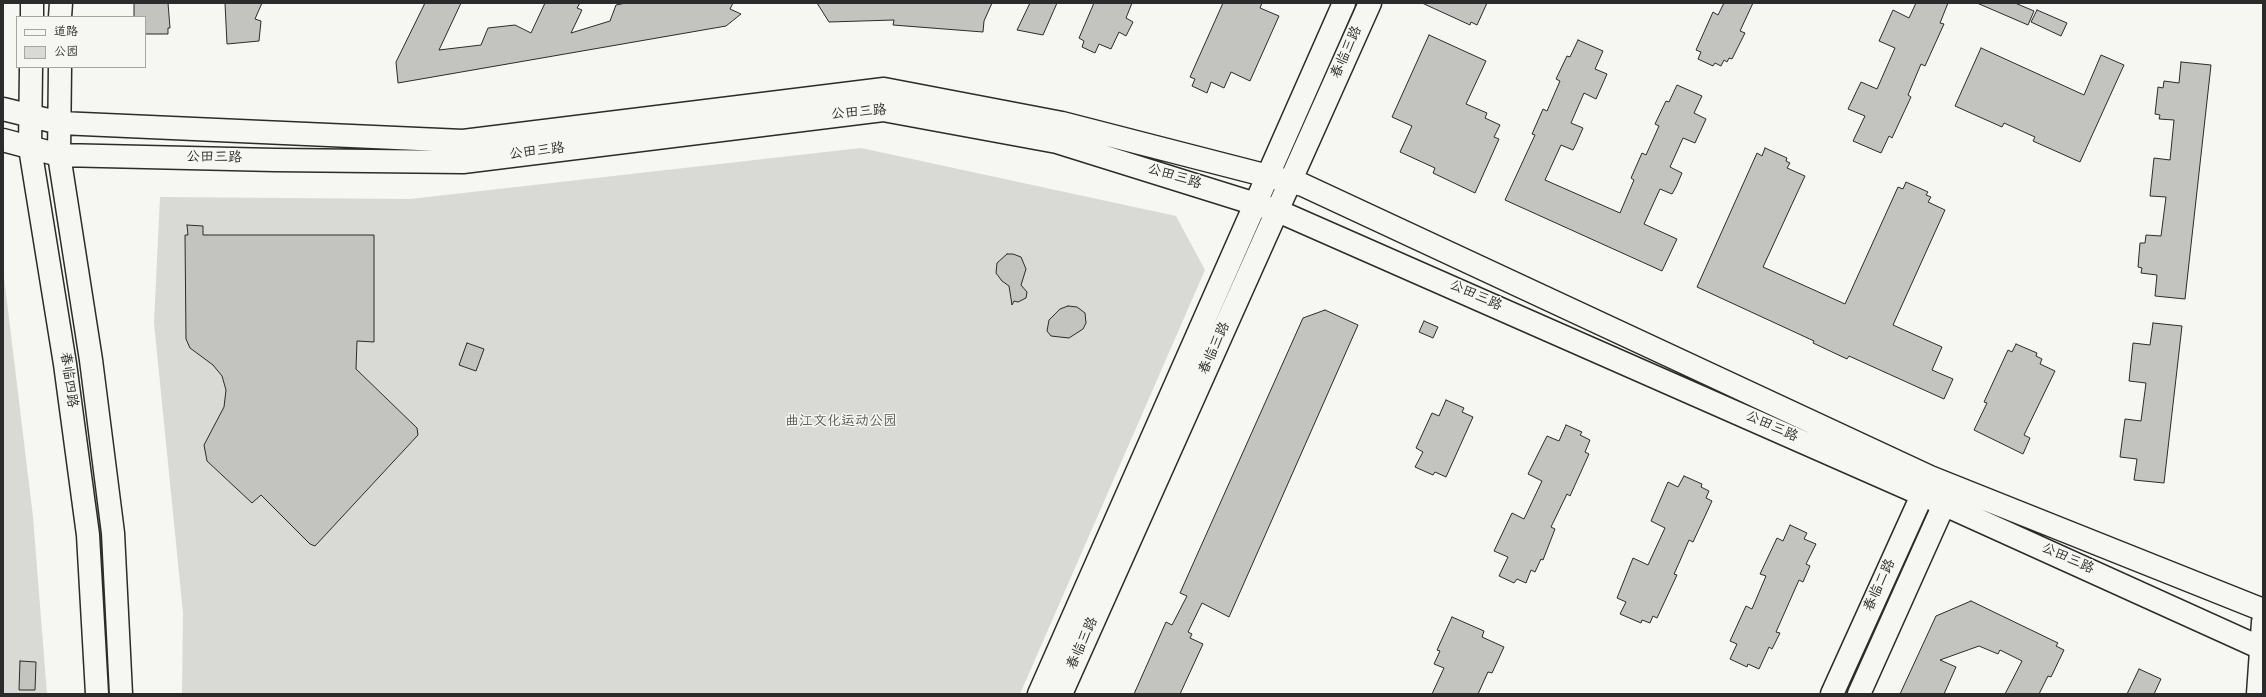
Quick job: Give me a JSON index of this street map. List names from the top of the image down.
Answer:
{
  "streets": {
    "main road": [
      "春临三路",
      "公田三路",
      "春临四路",
      "春临二路"
    ]
  },
  "crossings": [
    ["春临三路", "公田三路"],
    ["公田三路", "春临四路"],
    ["公田三路", "春临二路"]
  ],
  "parks": ["曲江文化运动公园"],
  "legend": ["道路", "公园"]
}
